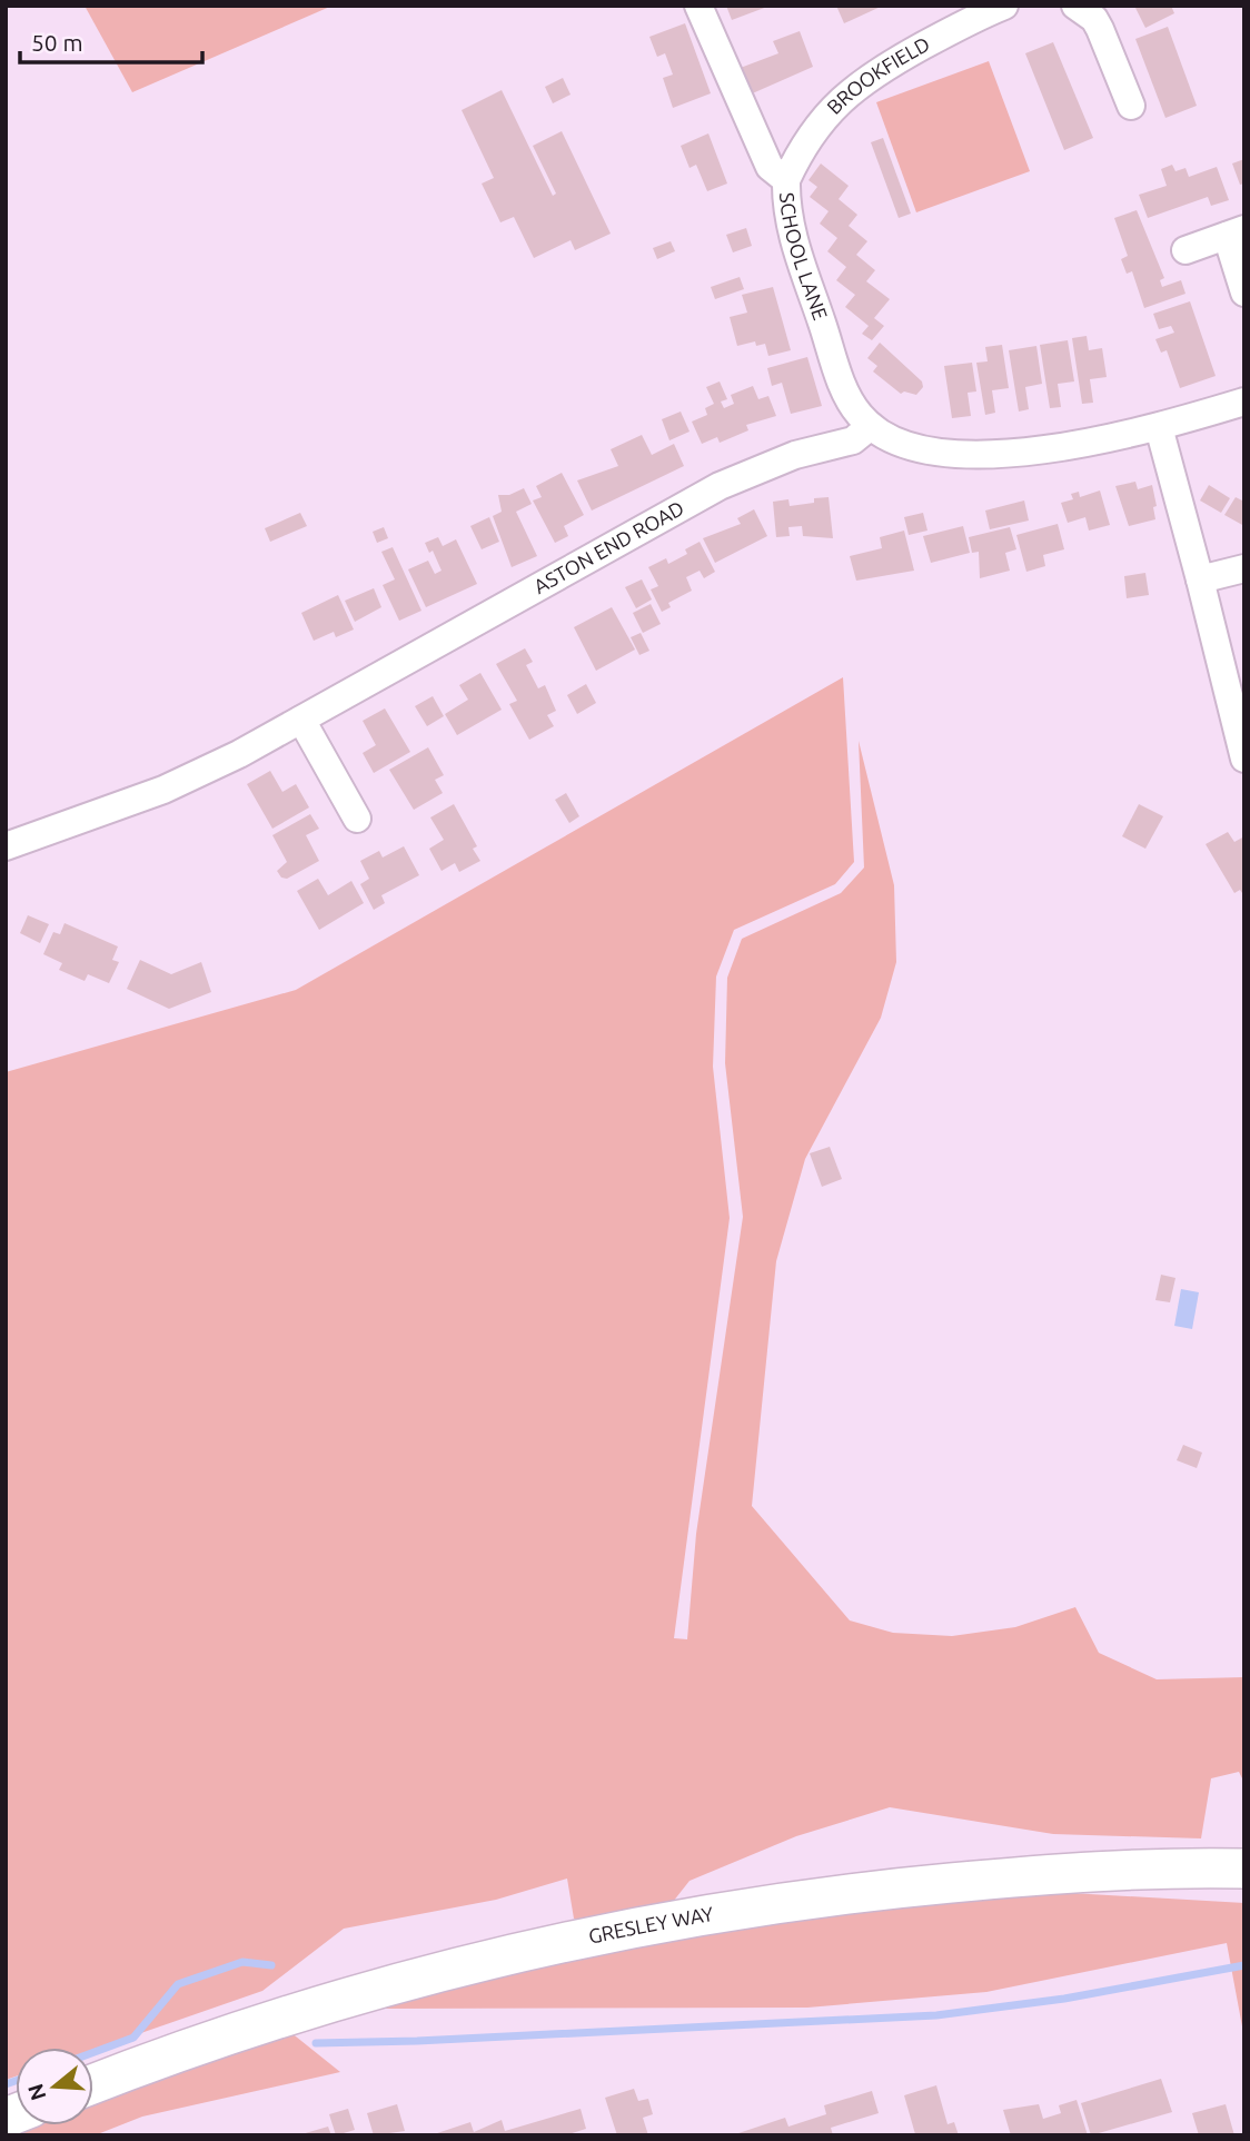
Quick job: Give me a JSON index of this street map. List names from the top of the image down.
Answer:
{
  "streets": {
    "street": [
      "BROOKFIELD",
      "SCHOOL LANE",
      "ASTON END ROAD",
      "GRESLEY WAY"
    ]
  },
  "crossings": [
    ["BROOKFIELD", "SCHOOL LANE"],
    ["SCHOOL LANE", "ASTON END ROAD"]
  ],
  "scale_bar": "50 m",
  "north": "left"
}
